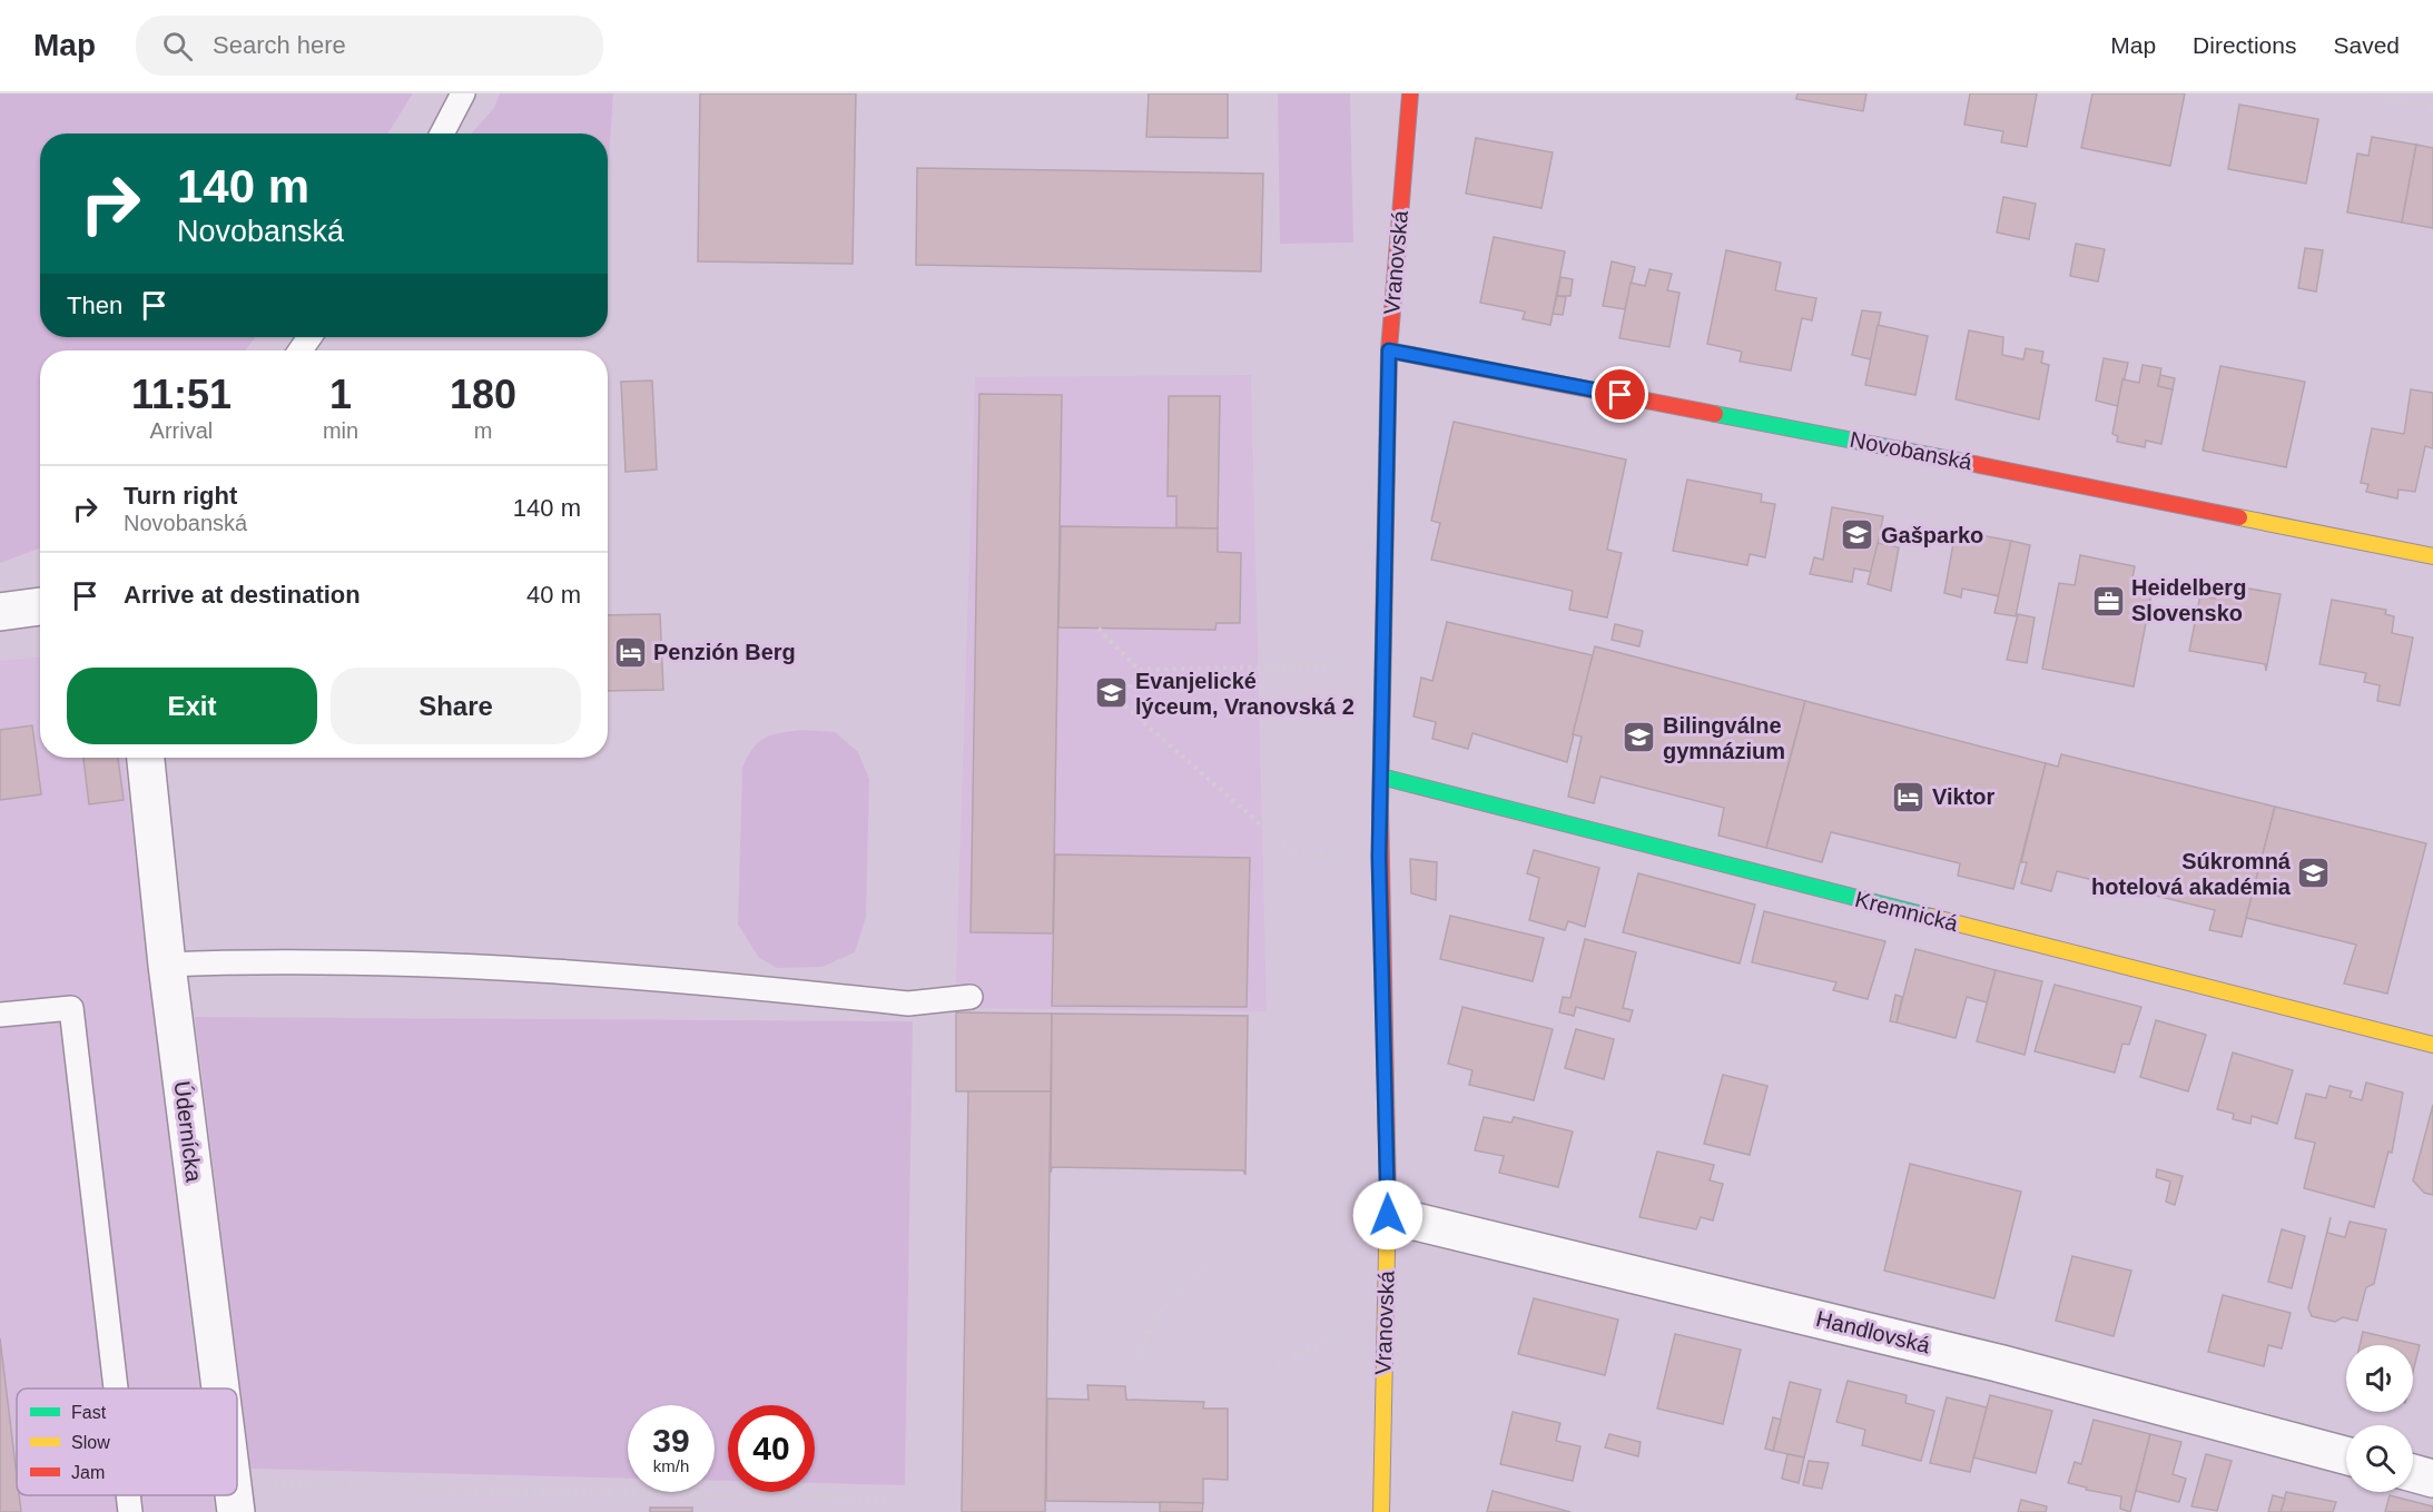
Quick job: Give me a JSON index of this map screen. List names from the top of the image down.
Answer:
{
  "streets": {
    "street": [
      "Vranovská",
      "Novobanská",
      "Kremnická",
      "Údernícka",
      "Handlovská"
    ]
  },
  "crossings": [
    ["Vranovská", "Novobanská"],
    ["Vranovská", "Kremnická"],
    ["Vranovská", "Handlovská"]
  ],
  "places": {
    "school or university": [
      "Gašparko",
      "Evanjelické lýceum, Vranovská 2",
      "Bilingválne gymnázium",
      "Súkromná hotelová akadémia"
    ],
    "office": ["Heidelberg Slovensko"],
    "hotel": ["Penzión Berg", "Viktor"]
  },
  "legend": ["Fast", "Slow", "Jam"],
  "page": {
    "header": "Map",
    "search": "Search here",
    "nav": ["Map", "Directions", "Saved"],
    "turn": ["140 m", "Novobanská"],
    "then": "Then",
    "eta": [
      "11:51",
      "Arrival",
      "1",
      "min",
      "180",
      "m"
    ],
    "list": [
      {
        "name": "Turn right",
        "note": "Novobanská",
        "value": "140 m"
      },
      {
        "name": "Arrive at destination",
        "value": "40 m"
      }
    ],
    "buttons": ["Exit", "Share"],
    "speed": "39 km/h",
    "limit": "40"
  }
}
